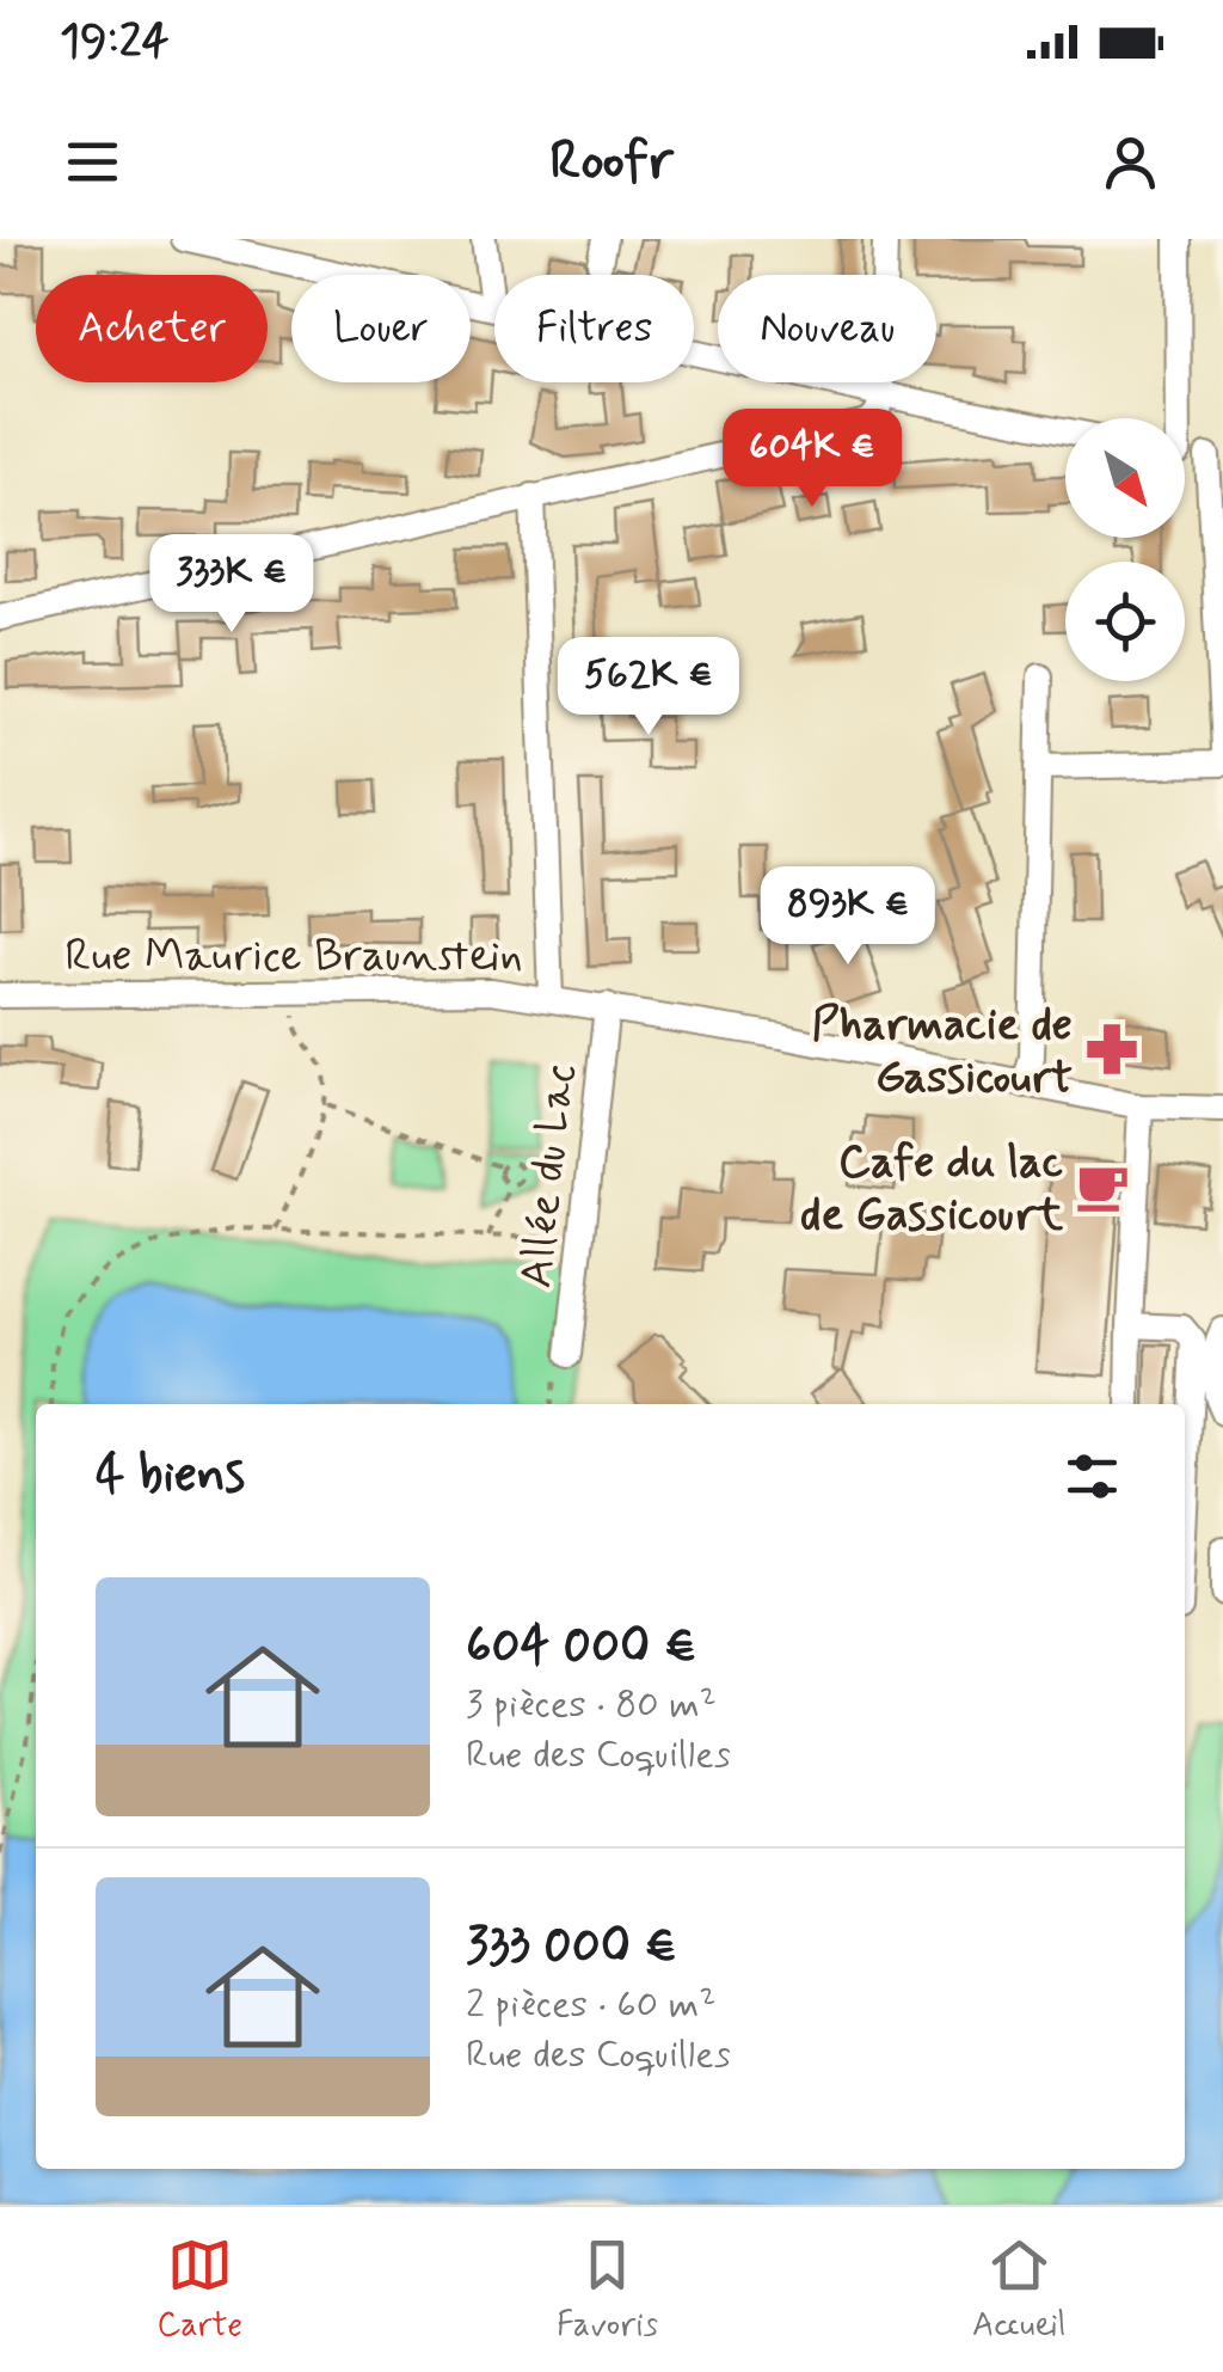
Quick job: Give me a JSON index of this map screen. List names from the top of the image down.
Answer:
{
  "streets": {
    "street": ["Rue Maurice Braunstein", "Allée du Lac"]
  },
  "crossings": [
    ["Rue Maurice Braunstein", "Allée du Lac"]
  ],
  "places": {
    "pharmacy": ["Pharmacie de Gassicourt"],
    "cafe": ["Cafe du lac de Gassicourt"]
  },
  "north": "bottom right",
  "page": {
    "status": "19:24",
    "header": "Roofr",
    "chip": [
      "Acheter",
      "Louer",
      "Filtres",
      "Nouveau"
    ],
    "price": [
      "604K €",
      "333K €",
      "562K €",
      "893K €"
    ],
    "heading": "4 biens",
    "list": [
      {
        "name": "604 000 €",
        "note": "3 pièces · 80 m² · Rue des Coquilles"
      },
      {
        "name": "333 000 €",
        "note": "2 pièces · 60 m² · Rue des Coquilles"
      }
    ],
    "tabs": ["Carte", "Favoris", "Accueil"]
  }
}
